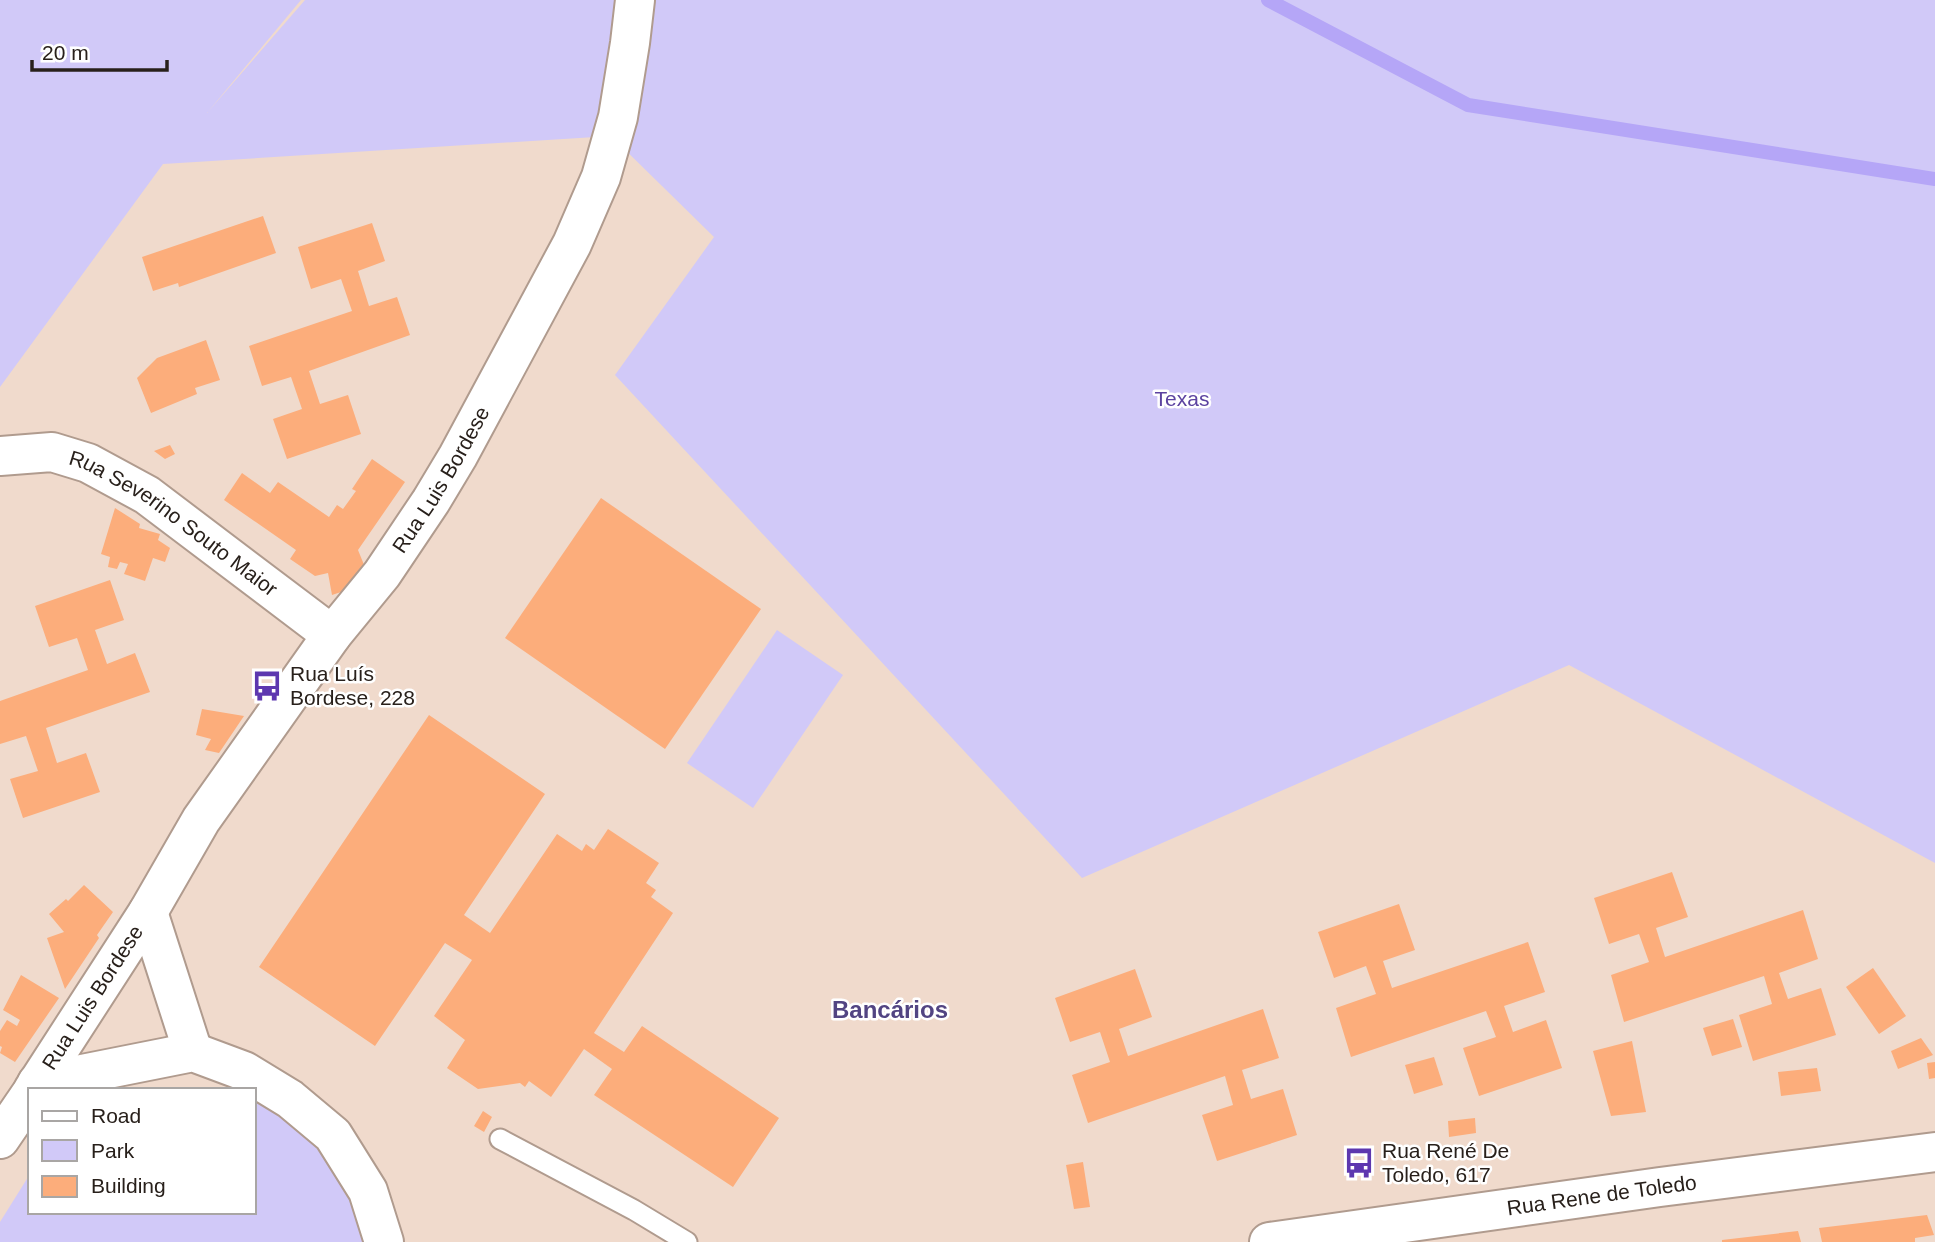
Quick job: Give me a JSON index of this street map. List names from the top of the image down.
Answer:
{
  "streets": {
    "street": ["Rua Luis Bordese", "Rua Severino Souto Maior", "Rua Rene de Toledo"]
  },
  "crossings": [
    ["Rua Luis Bordese", "Rua Severino Souto Maior"]
  ],
  "districts": ["Bancários"],
  "parks": ["Texas"],
  "places": {
    "bus stop": ["Rua Luís Bordese, 228", "Rua René De Toledo, 617"]
  },
  "legend": ["Road", "Park", "Building"],
  "scale_bar": "20 m"
}
